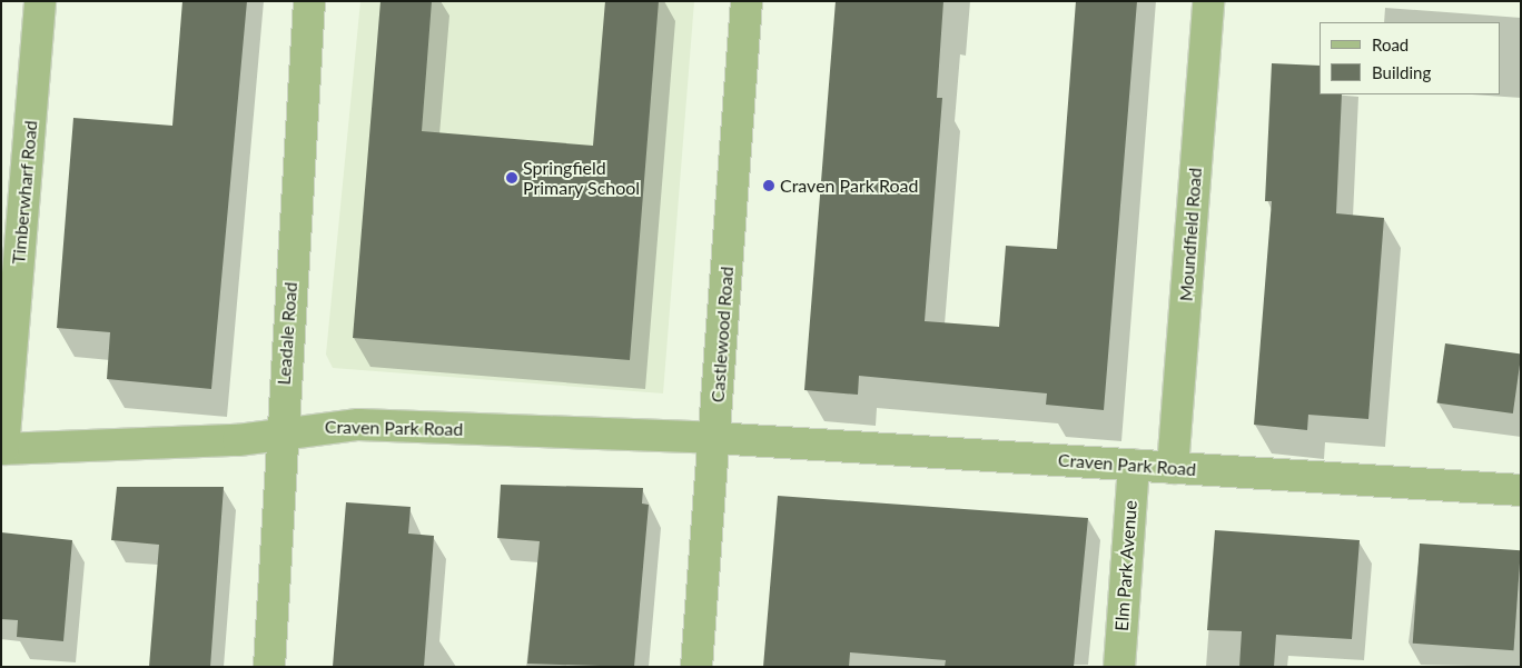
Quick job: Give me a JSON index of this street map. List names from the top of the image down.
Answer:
{
  "streets": {
    "street": [
      "Timberwharf Road",
      "Moundfield Road",
      "Leadale Road",
      "Castlewood Road",
      "Craven Park Road",
      "Elm Park Avenue"
    ]
  },
  "crossings": [
    ["Timberwharf Road", "Craven Park Road"],
    ["Moundfield Road", "Craven Park Road"],
    ["Leadale Road", "Craven Park Road"],
    ["Castlewood Road", "Craven Park Road"],
    ["Craven Park Road", "Elm Park Avenue"]
  ],
  "places": ["Springfield Primary School", "Craven Park Road"],
  "legend": ["Road", "Building"]
}
